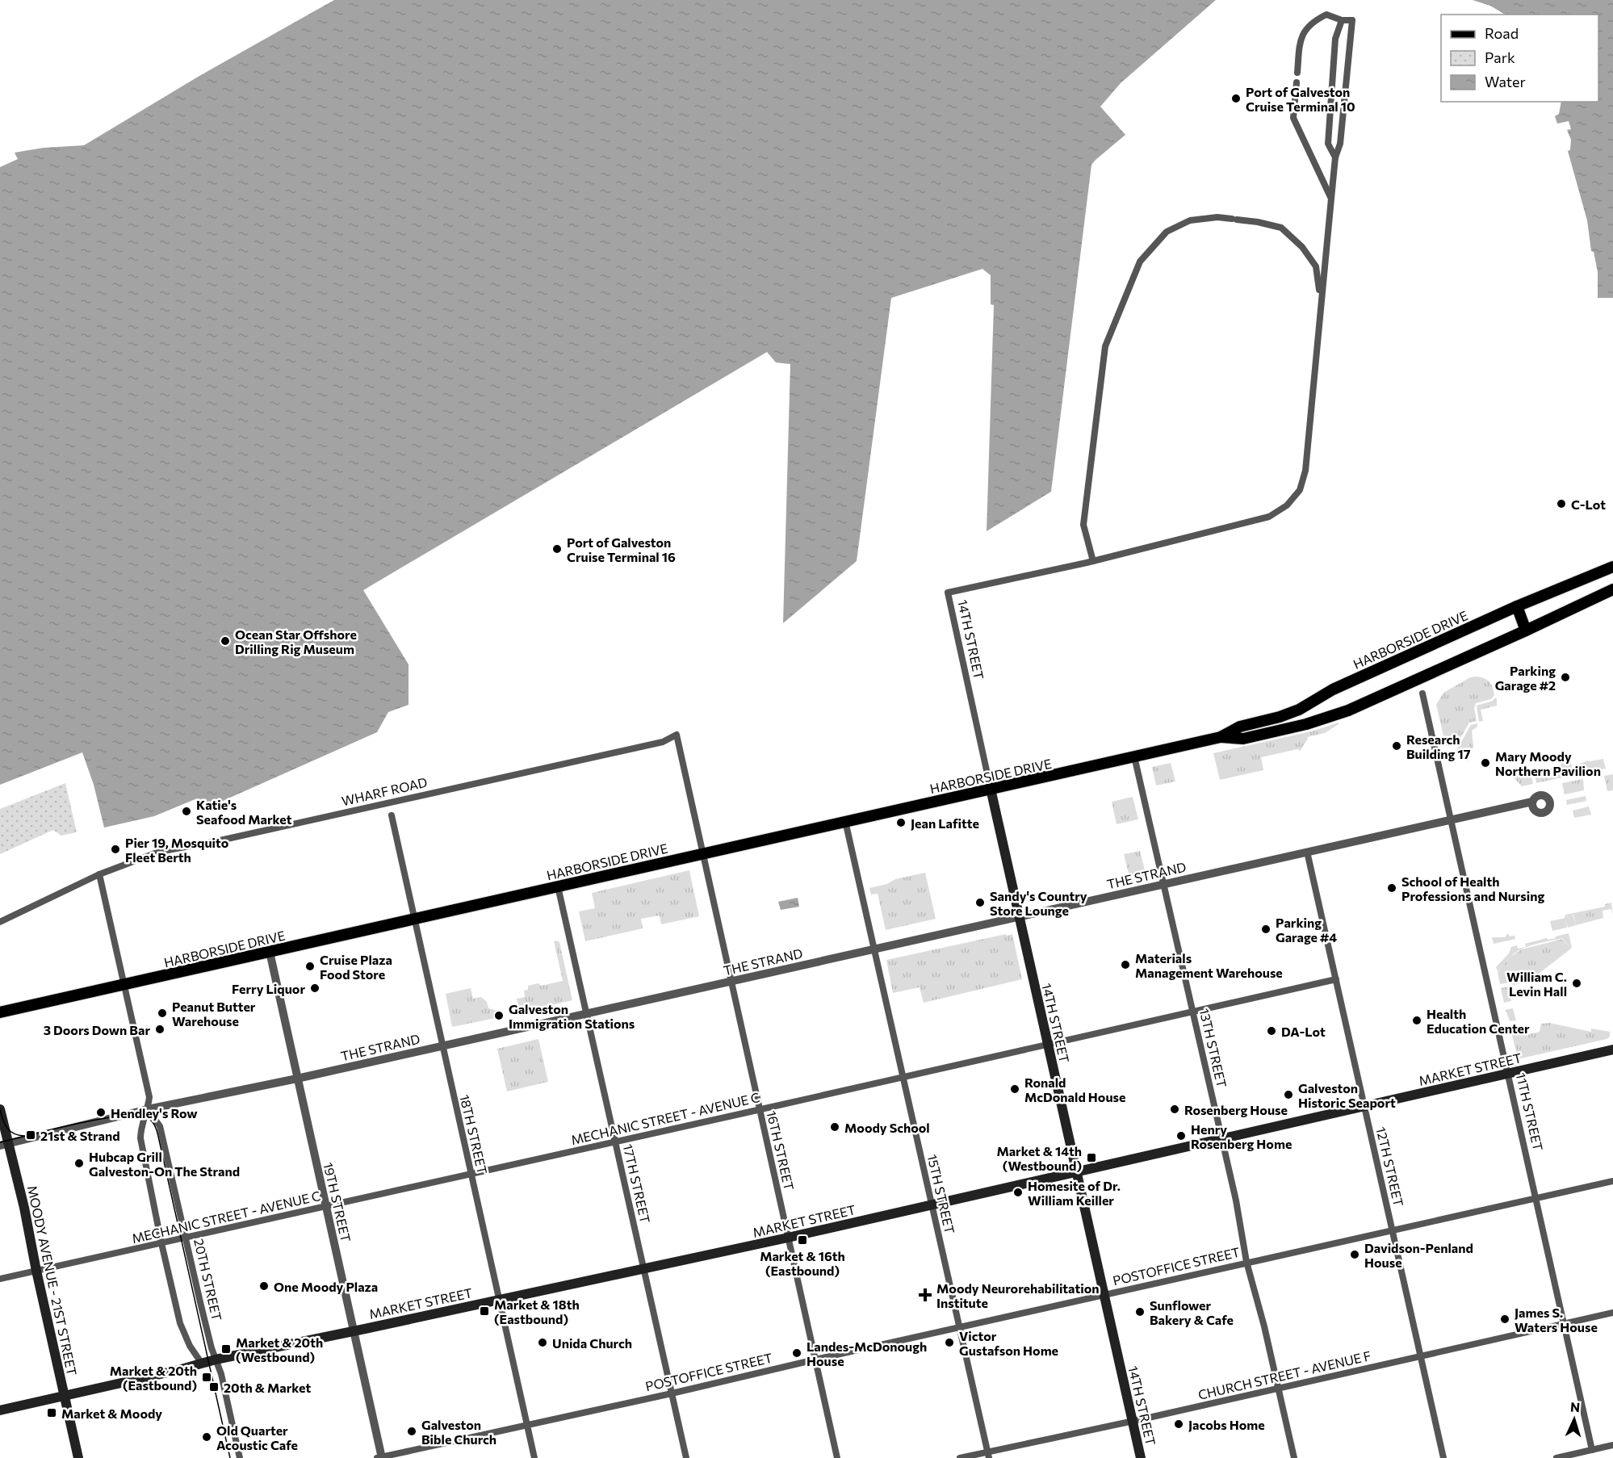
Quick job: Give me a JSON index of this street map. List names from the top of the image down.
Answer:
{
  "streets": {
    "main road": [
      "14TH STREET",
      "HARBORSIDE DRIVE",
      "MARKET STREET",
      "MOODY AVENUE - 21ST STREET"
    ],
    "street": [
      "WHARF ROAD",
      "THE STRAND",
      "13TH STREET",
      "11TH STREET",
      "MECHANIC STREET - AVENUE C",
      "18TH STREET",
      "16TH STREET",
      "12TH STREET",
      "17TH STREET",
      "15TH STREET",
      "19TH STREET",
      "POSTOFFICE STREET",
      "20TH STREET",
      "CHURCH STREET - AVENUE F"
    ]
  },
  "crossings": [
    ["14TH STREET", "HARBORSIDE DRIVE"],
    ["14TH STREET", "THE STRAND"],
    ["14TH STREET", "MARKET STREET"],
    ["14TH STREET", "MECHANIC STREET - AVENUE C"],
    ["14TH STREET", "POSTOFFICE STREET"],
    ["14TH STREET", "CHURCH STREET - AVENUE F"],
    ["HARBORSIDE DRIVE", "13TH STREET"],
    ["HARBORSIDE DRIVE", "18TH STREET"],
    ["HARBORSIDE DRIVE", "16TH STREET"],
    ["HARBORSIDE DRIVE", "17TH STREET"],
    ["HARBORSIDE DRIVE", "15TH STREET"],
    ["HARBORSIDE DRIVE", "19TH STREET"],
    ["HARBORSIDE DRIVE", "20TH STREET"],
    ["WHARF ROAD", "16TH STREET"],
    ["WHARF ROAD", "20TH STREET"],
    ["THE STRAND", "13TH STREET"],
    ["THE STRAND", "11TH STREET"],
    ["THE STRAND", "18TH STREET"],
    ["THE STRAND", "16TH STREET"],
    ["THE STRAND", "12TH STREET"],
    ["THE STRAND", "17TH STREET"],
    ["THE STRAND", "15TH STREET"],
    ["THE STRAND", "19TH STREET"],
    ["THE STRAND", "20TH STREET"],
    ["THE STRAND", "MOODY AVENUE - 21ST STREET"],
    ["13TH STREET", "MARKET STREET"],
    ["13TH STREET", "MECHANIC STREET - AVENUE C"],
    ["13TH STREET", "POSTOFFICE STREET"],
    ["13TH STREET", "CHURCH STREET - AVENUE F"],
    ["MARKET STREET", "11TH STREET"],
    ["MARKET STREET", "18TH STREET"],
    ["MARKET STREET", "16TH STREET"],
    ["MARKET STREET", "12TH STREET"],
    ["MARKET STREET", "17TH STREET"],
    ["MARKET STREET", "15TH STREET"],
    ["MARKET STREET", "19TH STREET"],
    ["MARKET STREET", "20TH STREET"],
    ["MARKET STREET", "MOODY AVENUE - 21ST STREET"],
    ["11TH STREET", "POSTOFFICE STREET"],
    ["11TH STREET", "CHURCH STREET - AVENUE F"],
    ["MECHANIC STREET - AVENUE C", "18TH STREET"],
    ["MECHANIC STREET - AVENUE C", "16TH STREET"],
    ["MECHANIC STREET - AVENUE C", "12TH STREET"],
    ["MECHANIC STREET - AVENUE C", "17TH STREET"],
    ["MECHANIC STREET - AVENUE C", "15TH STREET"],
    ["MECHANIC STREET - AVENUE C", "19TH STREET"],
    ["MECHANIC STREET - AVENUE C", "20TH STREET"],
    ["MECHANIC STREET - AVENUE C", "MOODY AVENUE - 21ST STREET"],
    ["18TH STREET", "POSTOFFICE STREET"],
    ["16TH STREET", "POSTOFFICE STREET"],
    ["12TH STREET", "POSTOFFICE STREET"],
    ["12TH STREET", "CHURCH STREET - AVENUE F"],
    ["17TH STREET", "POSTOFFICE STREET"],
    ["15TH STREET", "POSTOFFICE STREET"],
    ["15TH STREET", "CHURCH STREET - AVENUE F"],
    ["19TH STREET", "POSTOFFICE STREET"]
  ],
  "places": {
    "other": [
      "Port of Galveston Cruise Terminal 10",
      "C-Lot",
      "Port of Galveston Cruise Terminal 16",
      "Ocean Star Offshore Drilling Rig Museum",
      "Parking Garage #2",
      "Research Building 17",
      "Mary Moody Northern Pavilion",
      "Katie's Seafood Market",
      "Jean Lafitte",
      "Pier 19, Mosquito Fleet Berth",
      "School of Health Professions and Nursing",
      "Sandy's Country Store Lounge",
      "Parking Garage #4",
      "Materials Management Warehouse",
      "Cruise Plaza Food Store",
      "William C. Levin Hall",
      "Ferry Liquor",
      "Peanut Butter Warehouse",
      "Galveston Immigration Stations",
      "Health Education Center",
      "3 Doors Down Bar",
      "DA-Lot",
      "Ronald McDonald House",
      "Galveston Historic Seaport",
      "Rosenberg House",
      "Hendley's Row",
      "Moody School",
      "Henry Rosenberg Home",
      "Hubcap Grill Galveston-On The Strand",
      "Homesite of Dr. William Keiller",
      "Davidson-Penland House",
      "One Moody Plaza",
      "Sunflower Bakery & Cafe",
      "James S. Waters House",
      "Unida Church",
      "Victor Gustafson Home",
      "Landes-McDonough House",
      "Jacobs Home",
      "Galveston Bible Church",
      "Old Quarter Acoustic Cafe"
    ],
    "transit": [
      "21st & Strand",
      "Market & 14th (Westbound)",
      "Market & 16th (Eastbound)",
      "Market & 18th (Eastbound)",
      "Market & 20th (Westbound)",
      "Market & 20th (Eastbound)",
      "20th & Market",
      "Market & Moody"
    ],
    "health": ["Moody Neurorehabilitation Institute"]
  },
  "legend": ["Road", "Park", "Water"],
  "north": "top"
}
